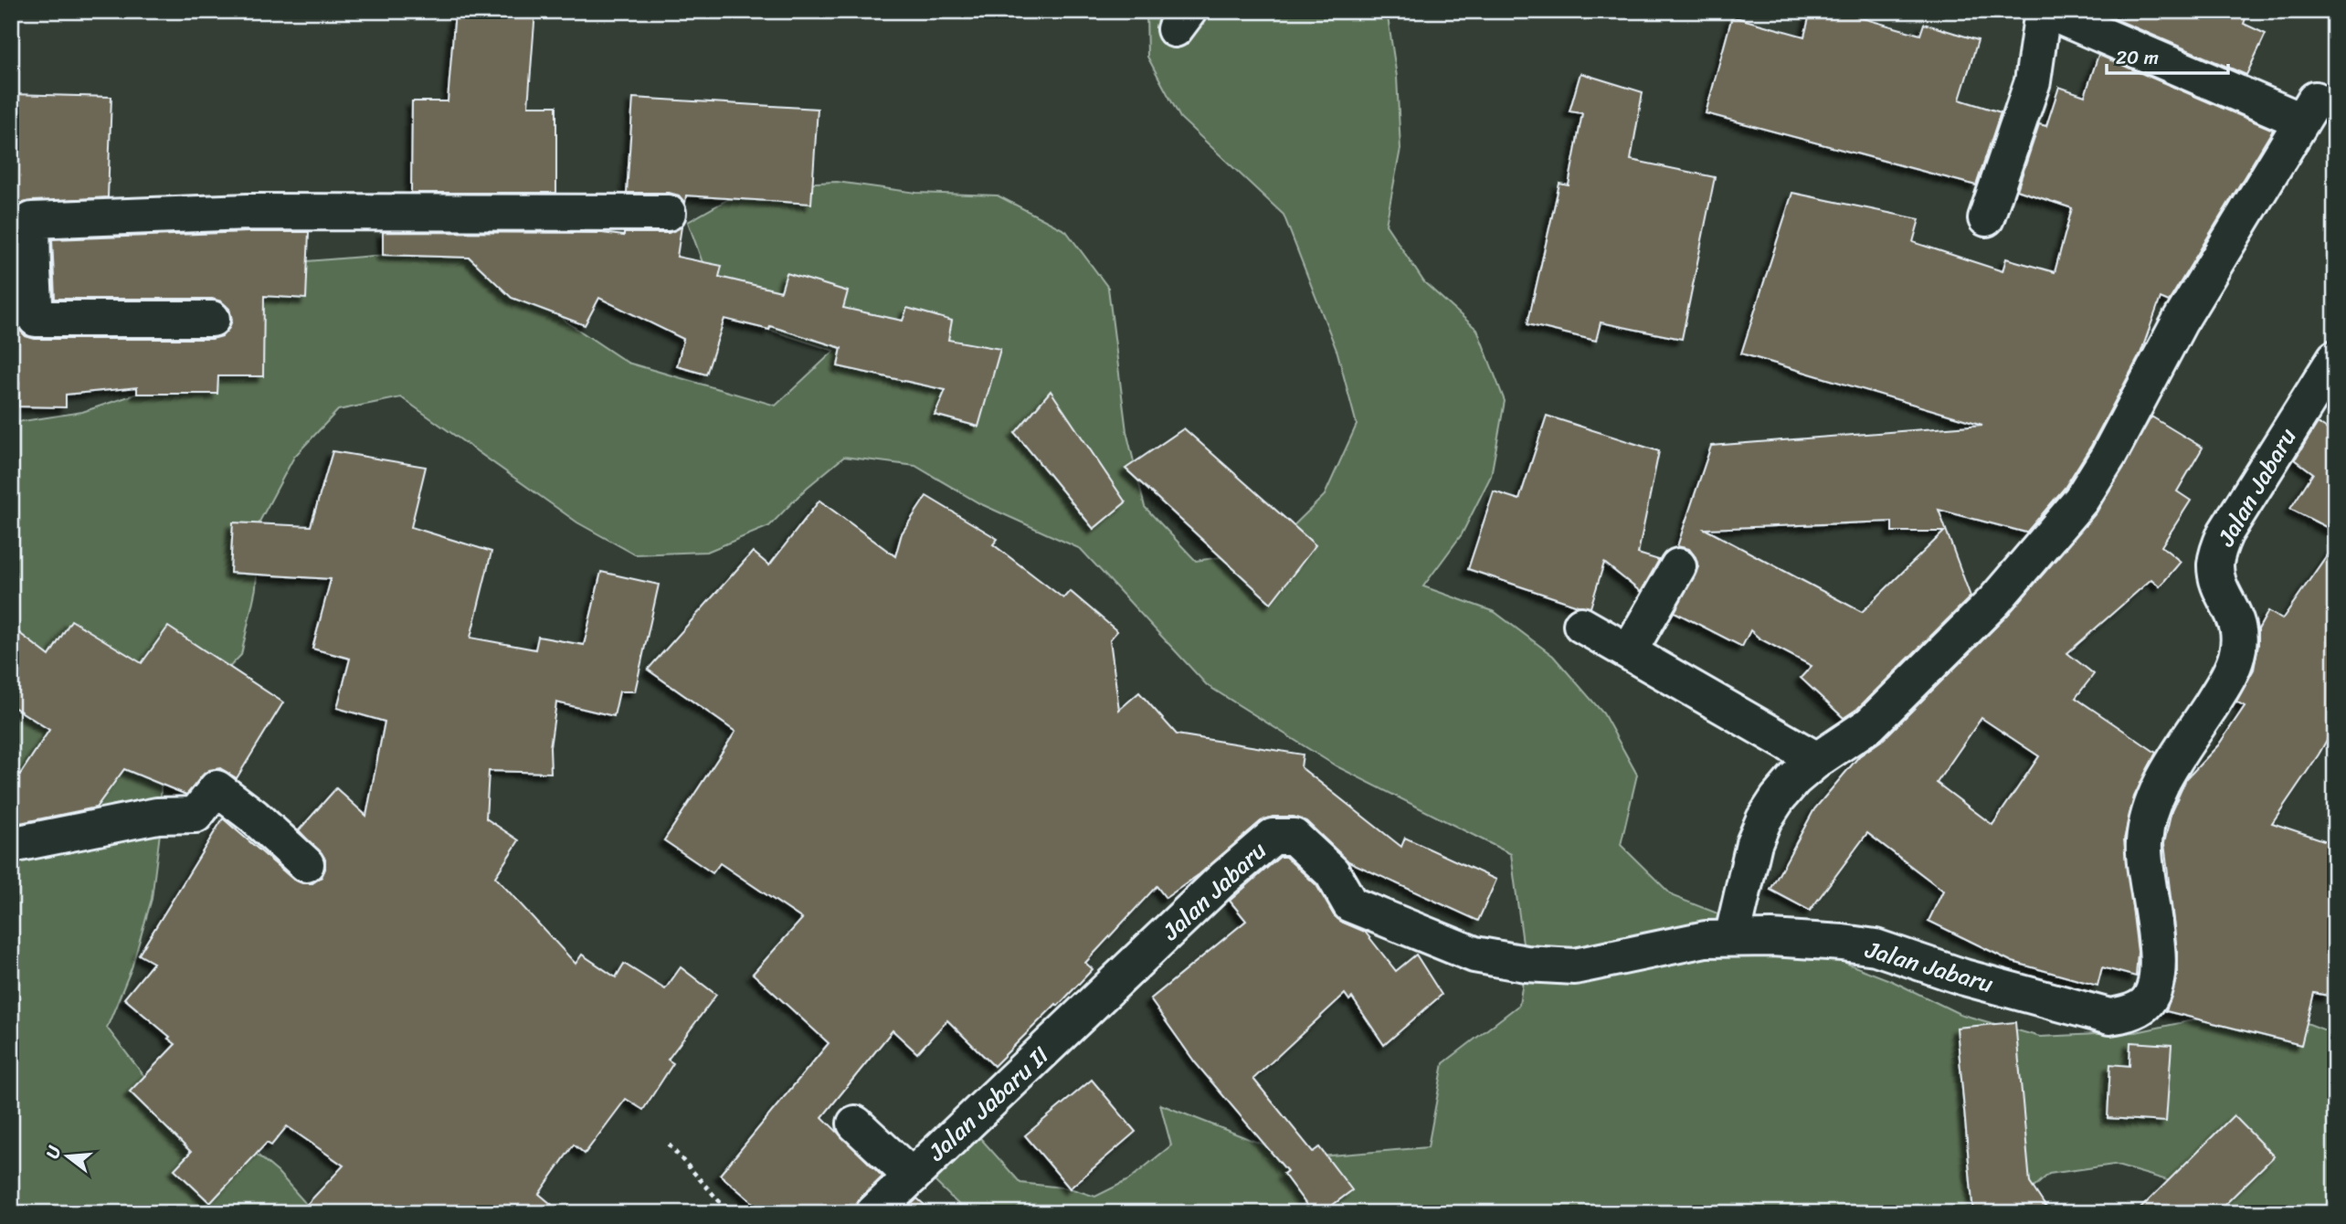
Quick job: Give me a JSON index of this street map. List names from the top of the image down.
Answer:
{
  "streets": {
    "street": ["Jalan Jabaru", "Jalan Jabaru II"]
  },
  "crossings": [
    ["Jalan Jabaru", "Jalan Jabaru II"]
  ],
  "scale_bar": "20 m",
  "north": "left"
}
